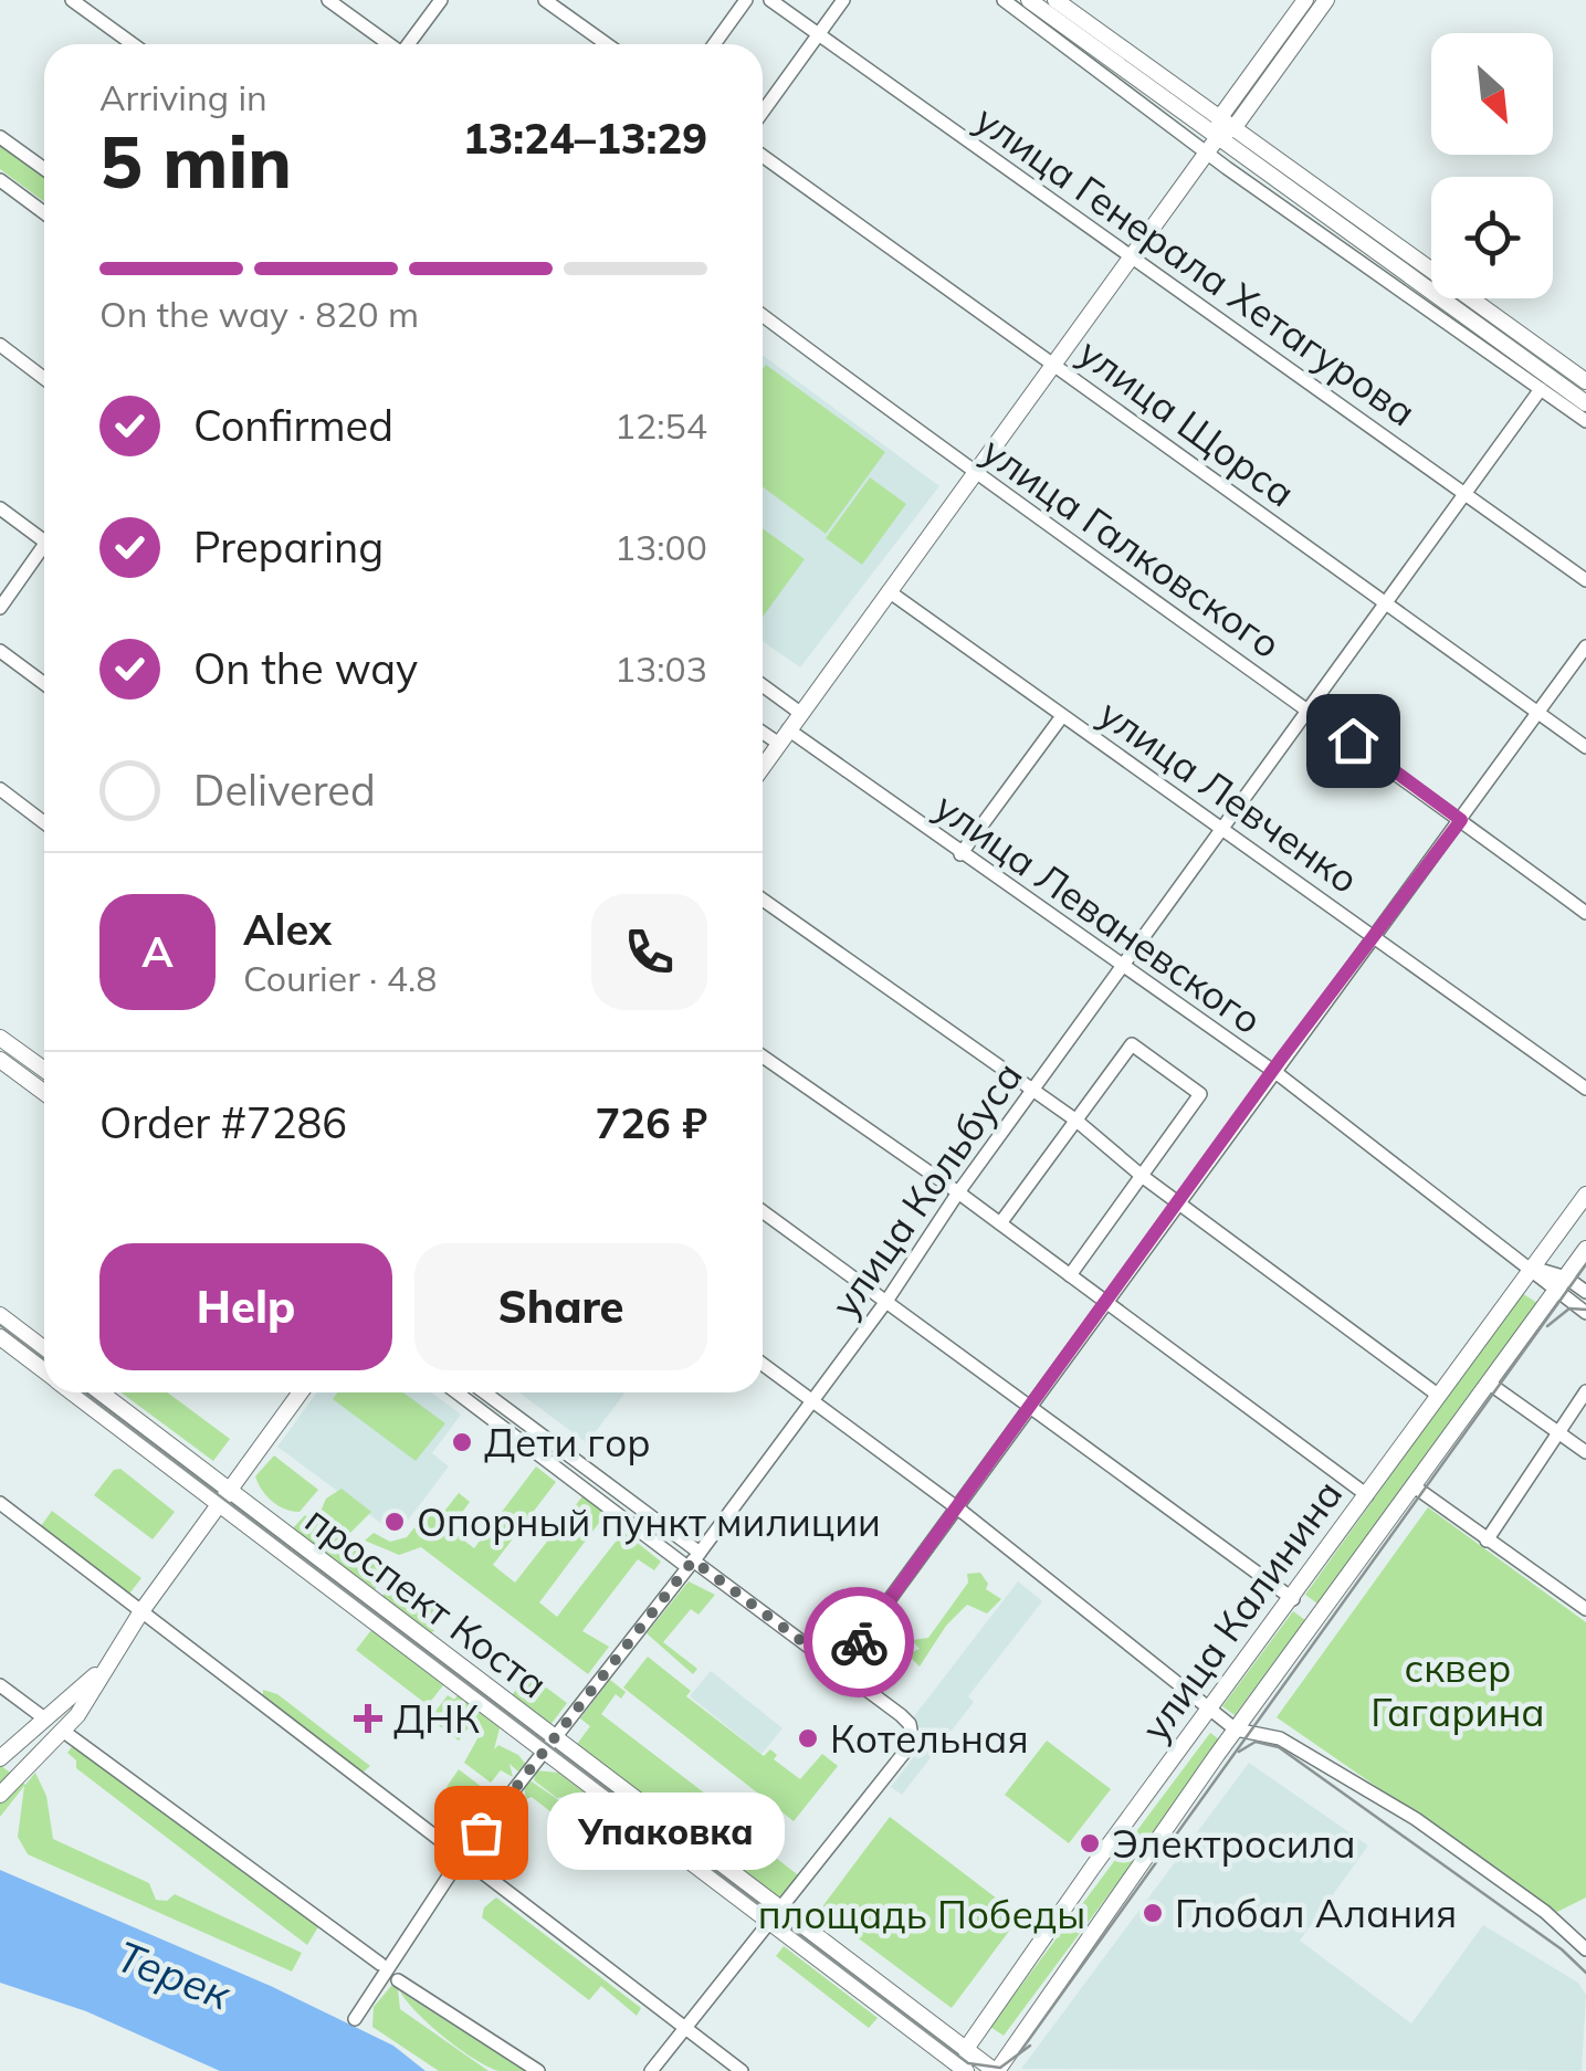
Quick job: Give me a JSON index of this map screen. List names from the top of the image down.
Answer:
{
  "streets": {
    "main road": ["проспект Коста", "улица Калинина"],
    "street": [
      "улица Генерала Хетагурова",
      "улица Щорса",
      "улица Галковского",
      "улица Левченко",
      "улица Леваневского",
      "улица Кольбуса"
    ]
  },
  "crossings": [
    ["улица Генерала Хетагурова", "улица Кольбуса"],
    ["улица Щорса", "улица Кольбуса"],
    ["улица Галковского", "улица Кольбуса"],
    ["улица Левченко", "улица Кольбуса"],
    ["улица Леваневского", "улица Кольбуса"],
    ["улица Леваневского", "улица Калинина"],
    ["улица Кольбуса", "проспект Коста"],
    ["проспект Коста", "улица Калинина"]
  ],
  "water": ["Терек"],
  "parks": ["сквер Гагарина", "площадь Победы"],
  "places": {
    "other": [
      "Дети гор",
      "Опорный пункт милиции",
      "Котельная",
      "Упаковка",
      "Электросила",
      "Глобал Алания"
    ],
    "health": ["ДНК"]
  },
  "north": "bottom right",
  "page": {
    "heading": ["5 min", "Arriving in", "13:24–13:29"],
    "panel": [
      "Alex",
      "Courier · 4.8",
      "Order #7286",
      "726 ₽"
    ],
    "bar": "On the way · 820 m",
    "list": [
      ["Confirmed", "12:54"],
      ["Preparing", "13:00"],
      ["On the way", "13:03"],
      "Delivered"
    ],
    "round": "A",
    "buttons": ["Help", "Share"],
    "bubble": "Упаковка"
  }
}
